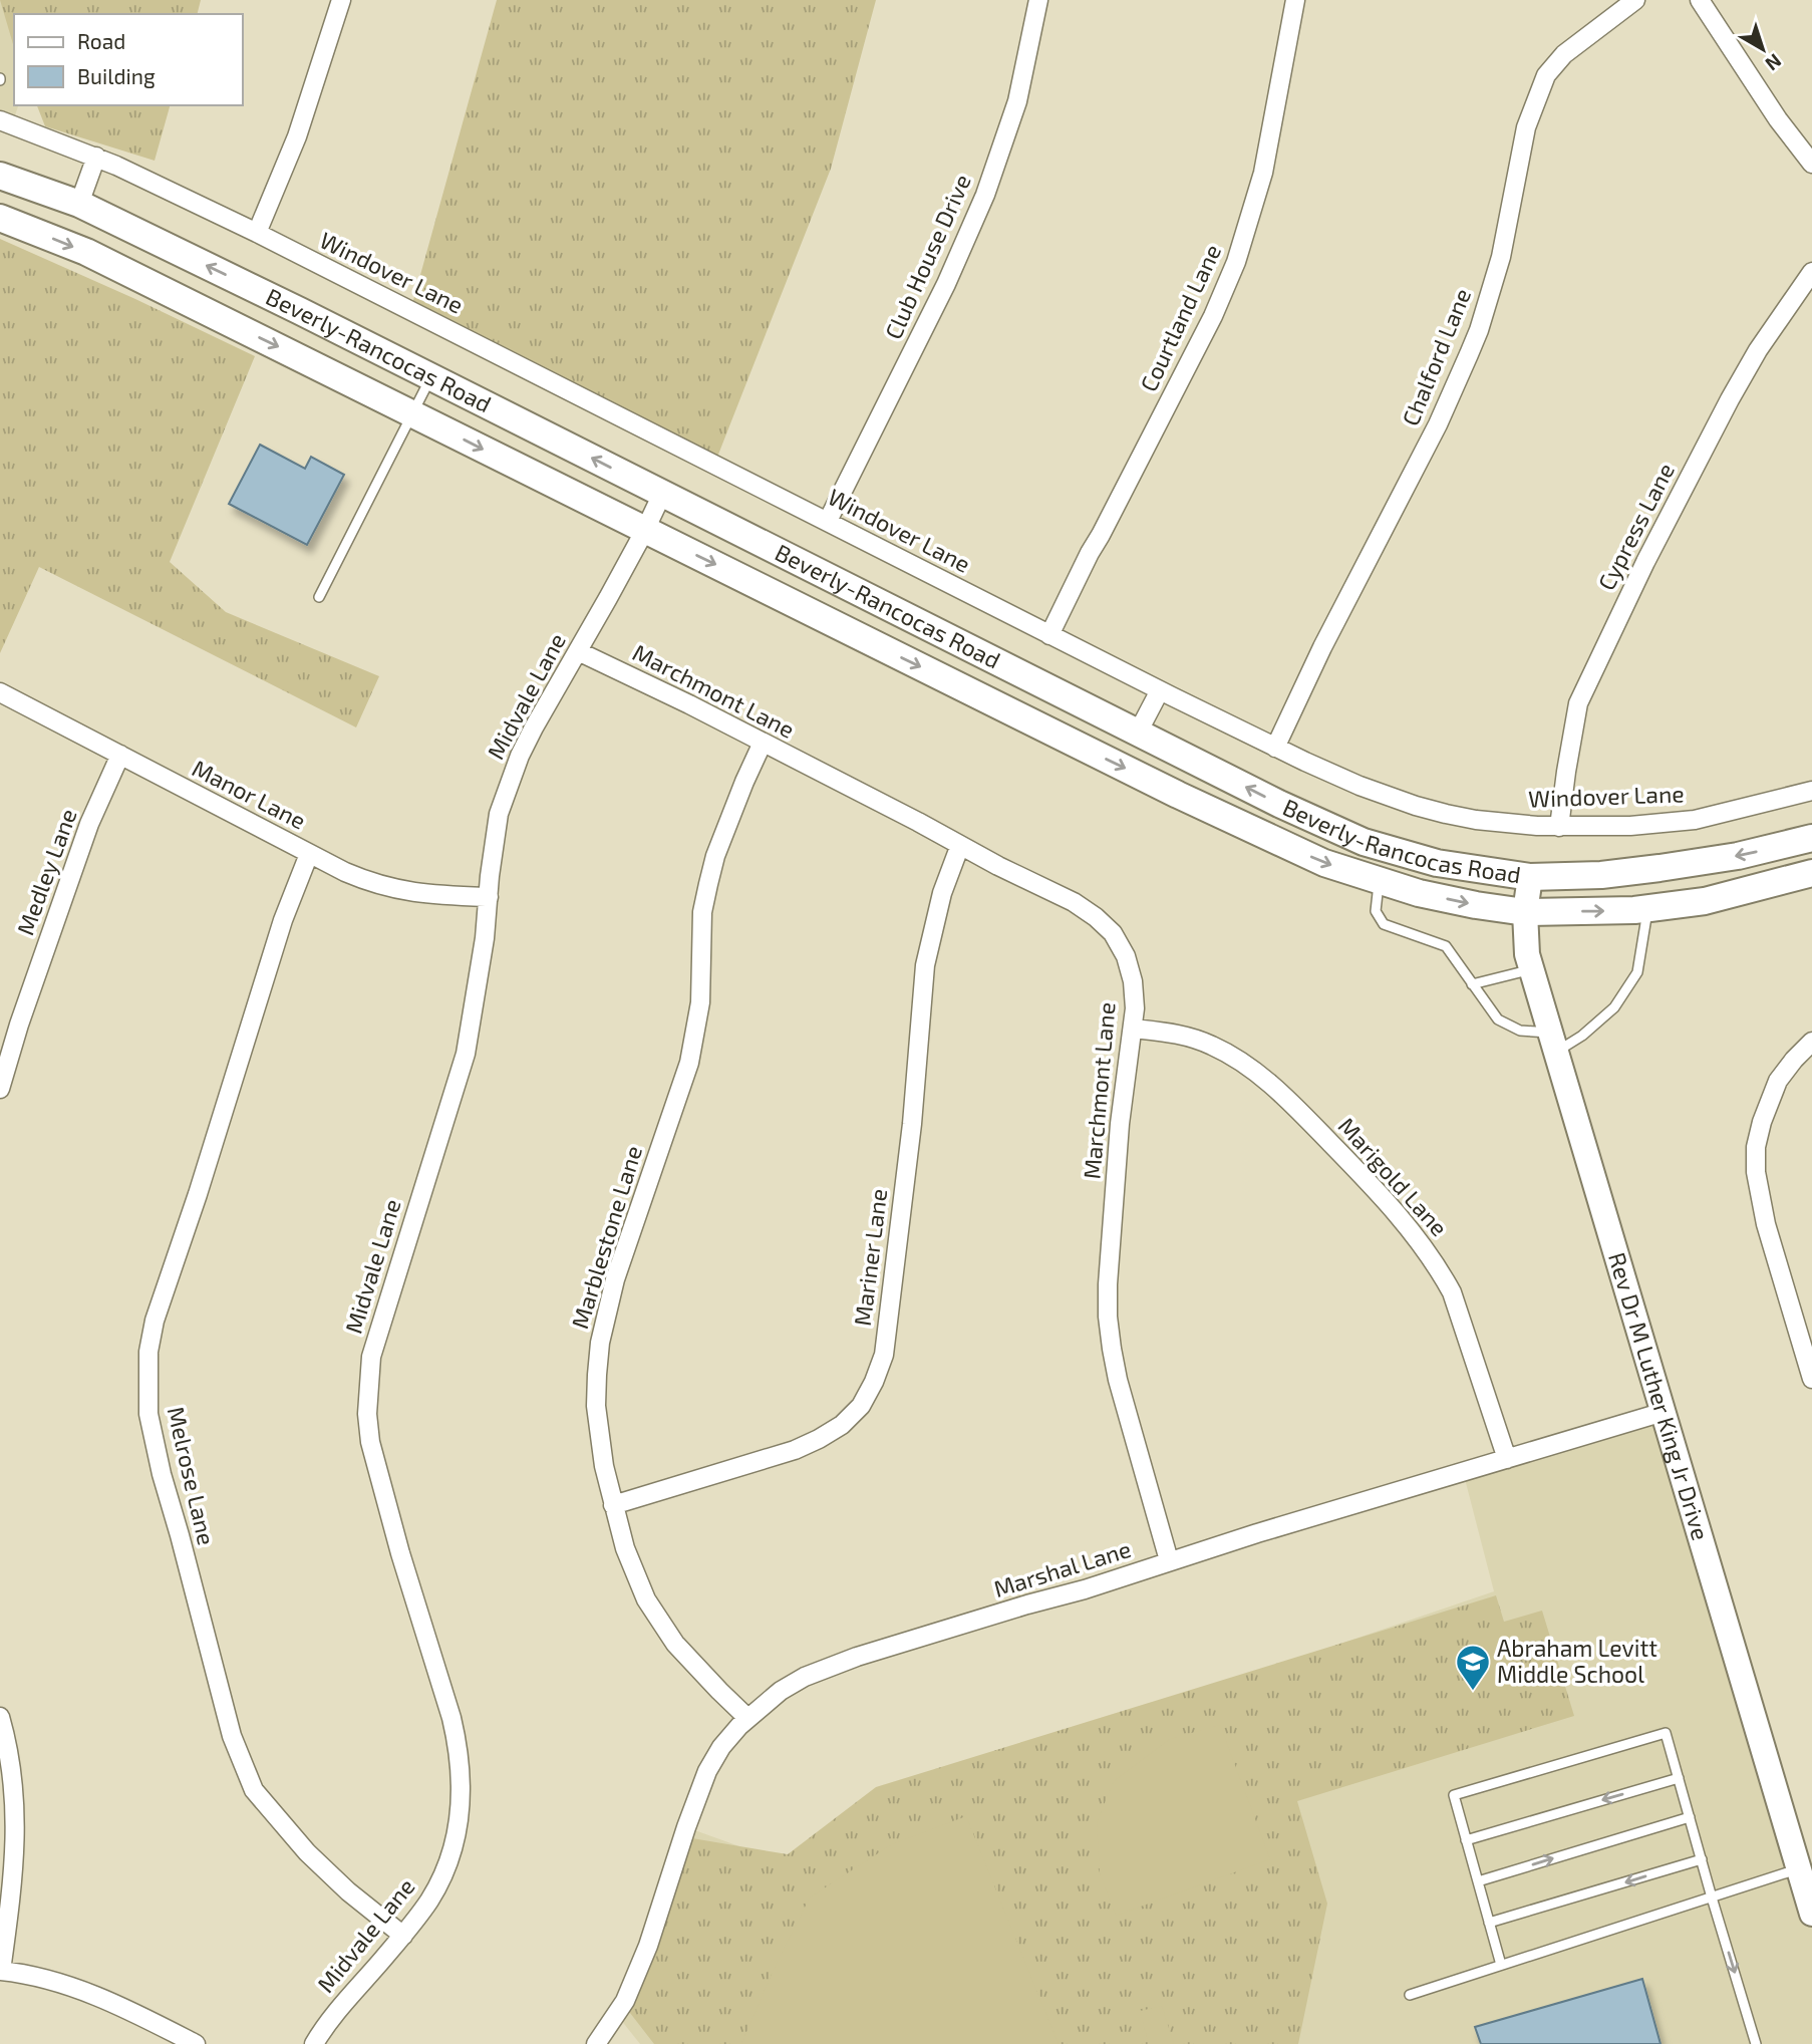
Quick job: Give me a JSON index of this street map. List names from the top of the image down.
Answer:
{
  "streets": {
    "main road": ["Beverly-Rancocas Road"],
    "street": [
      "Club House Drive",
      "Windover Lane",
      "Courtland Lane",
      "Chalford Lane",
      "Cypress Lane",
      "Marchmont Lane",
      "Midvale Lane",
      "Manor Lane",
      "Medley Lane",
      "Marigold Lane",
      "Marblestone Lane",
      "Mariner Lane",
      "Rev Dr M Luther King Jr Drive",
      "Melrose Lane",
      "Marshal Lane"
    ]
  },
  "crossings": [
    ["Club House Drive", "Windover Lane"],
    ["Windover Lane", "Courtland Lane"],
    ["Windover Lane", "Chalford Lane"],
    ["Windover Lane", "Cypress Lane"],
    ["Beverly-Rancocas Road", "Midvale Lane"],
    ["Beverly-Rancocas Road", "Rev Dr M Luther King Jr Drive"],
    ["Marchmont Lane", "Midvale Lane"],
    ["Marchmont Lane", "Marigold Lane"],
    ["Marchmont Lane", "Marblestone Lane"],
    ["Marchmont Lane", "Mariner Lane"],
    ["Marchmont Lane", "Marshal Lane"],
    ["Midvale Lane", "Manor Lane"],
    ["Midvale Lane", "Melrose Lane"],
    ["Manor Lane", "Medley Lane"],
    ["Manor Lane", "Melrose Lane"],
    ["Marigold Lane", "Marshal Lane"],
    ["Marblestone Lane", "Mariner Lane"],
    ["Marblestone Lane", "Marshal Lane"],
    ["Rev Dr M Luther King Jr Drive", "Marshal Lane"]
  ],
  "places": {
    "school or university": ["Abraham Levitt Middle School"]
  },
  "legend": ["Road", "Building"],
  "north": "bottom right"
}
